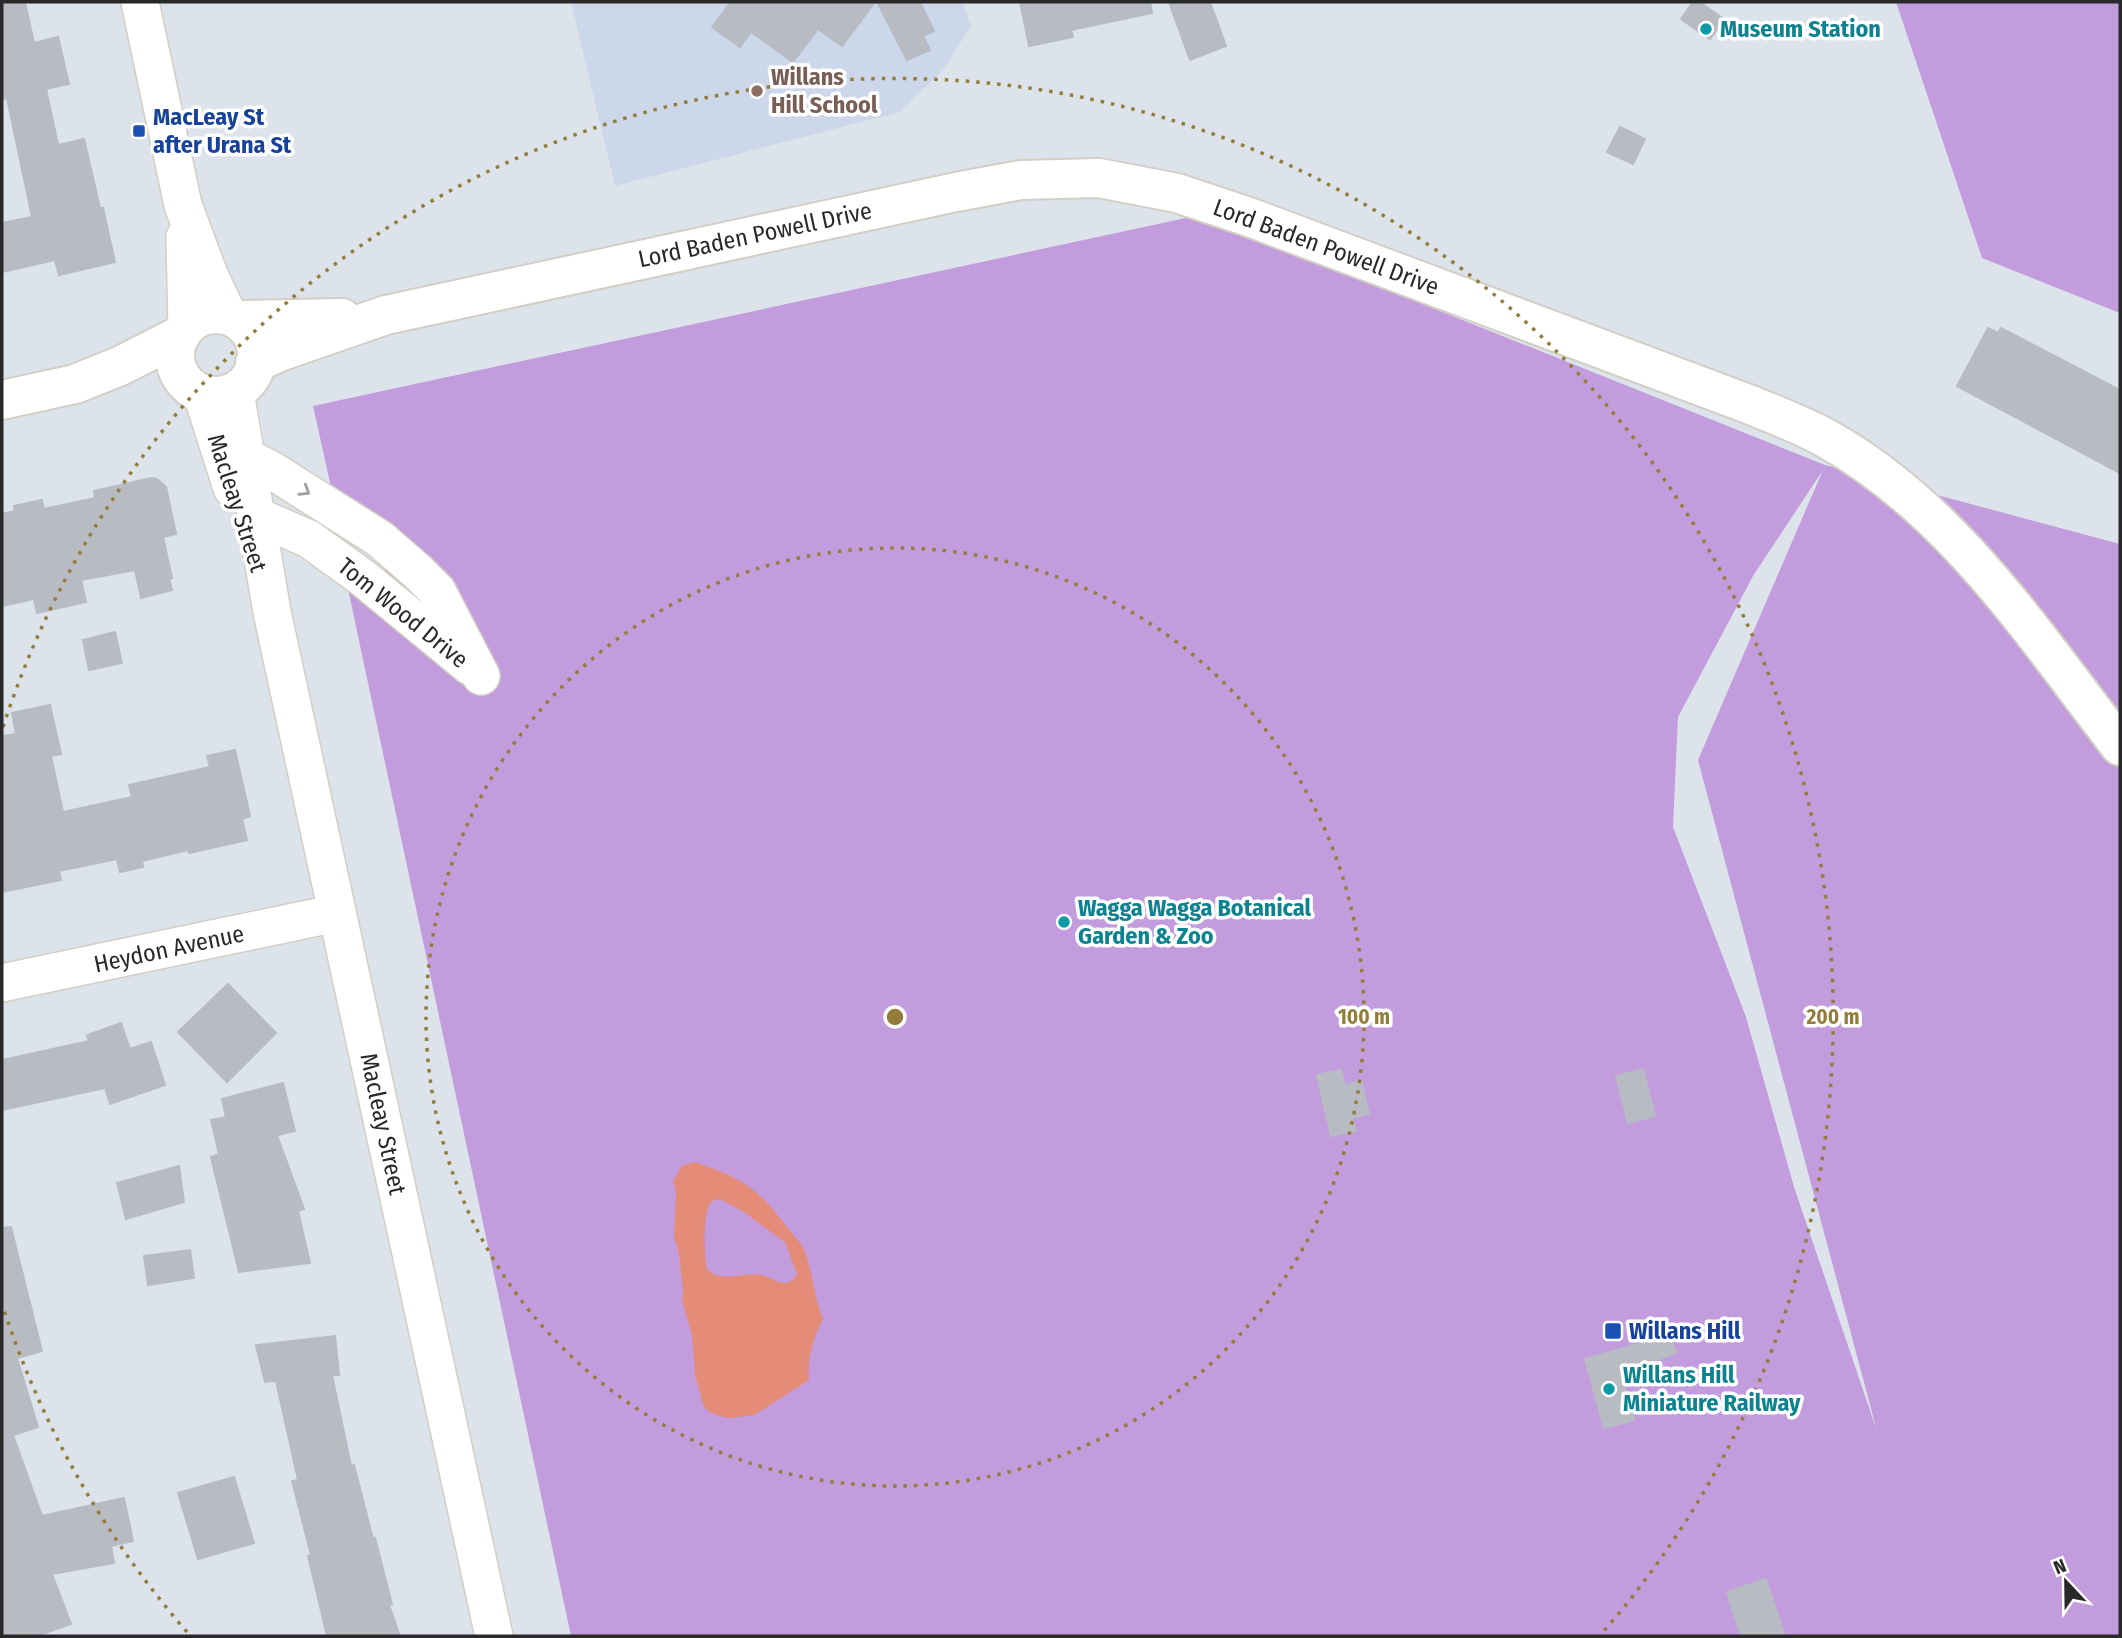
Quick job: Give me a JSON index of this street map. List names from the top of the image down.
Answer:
{
  "streets": {
    "street": [
      "Lord Baden Powell Drive",
      "Macleay Street",
      "Tom Wood Drive",
      "Heydon Avenue"
    ]
  },
  "crossings": [
    ["Lord Baden Powell Drive", "Macleay Street"],
    ["Macleay Street", "Tom Wood Drive"],
    ["Macleay Street", "Heydon Avenue"]
  ],
  "places": {
    "other": [
      "Museum Station",
      "Willans Hill School",
      "Wagga Wagga Botanical Garden & Zoo",
      "Willans Hill Miniature Railway"
    ],
    "transit": ["MacLeay St after Urana St", "Willans Hill"]
  },
  "north": "top",
  "rings": ["100 m", "200 m"]
}
